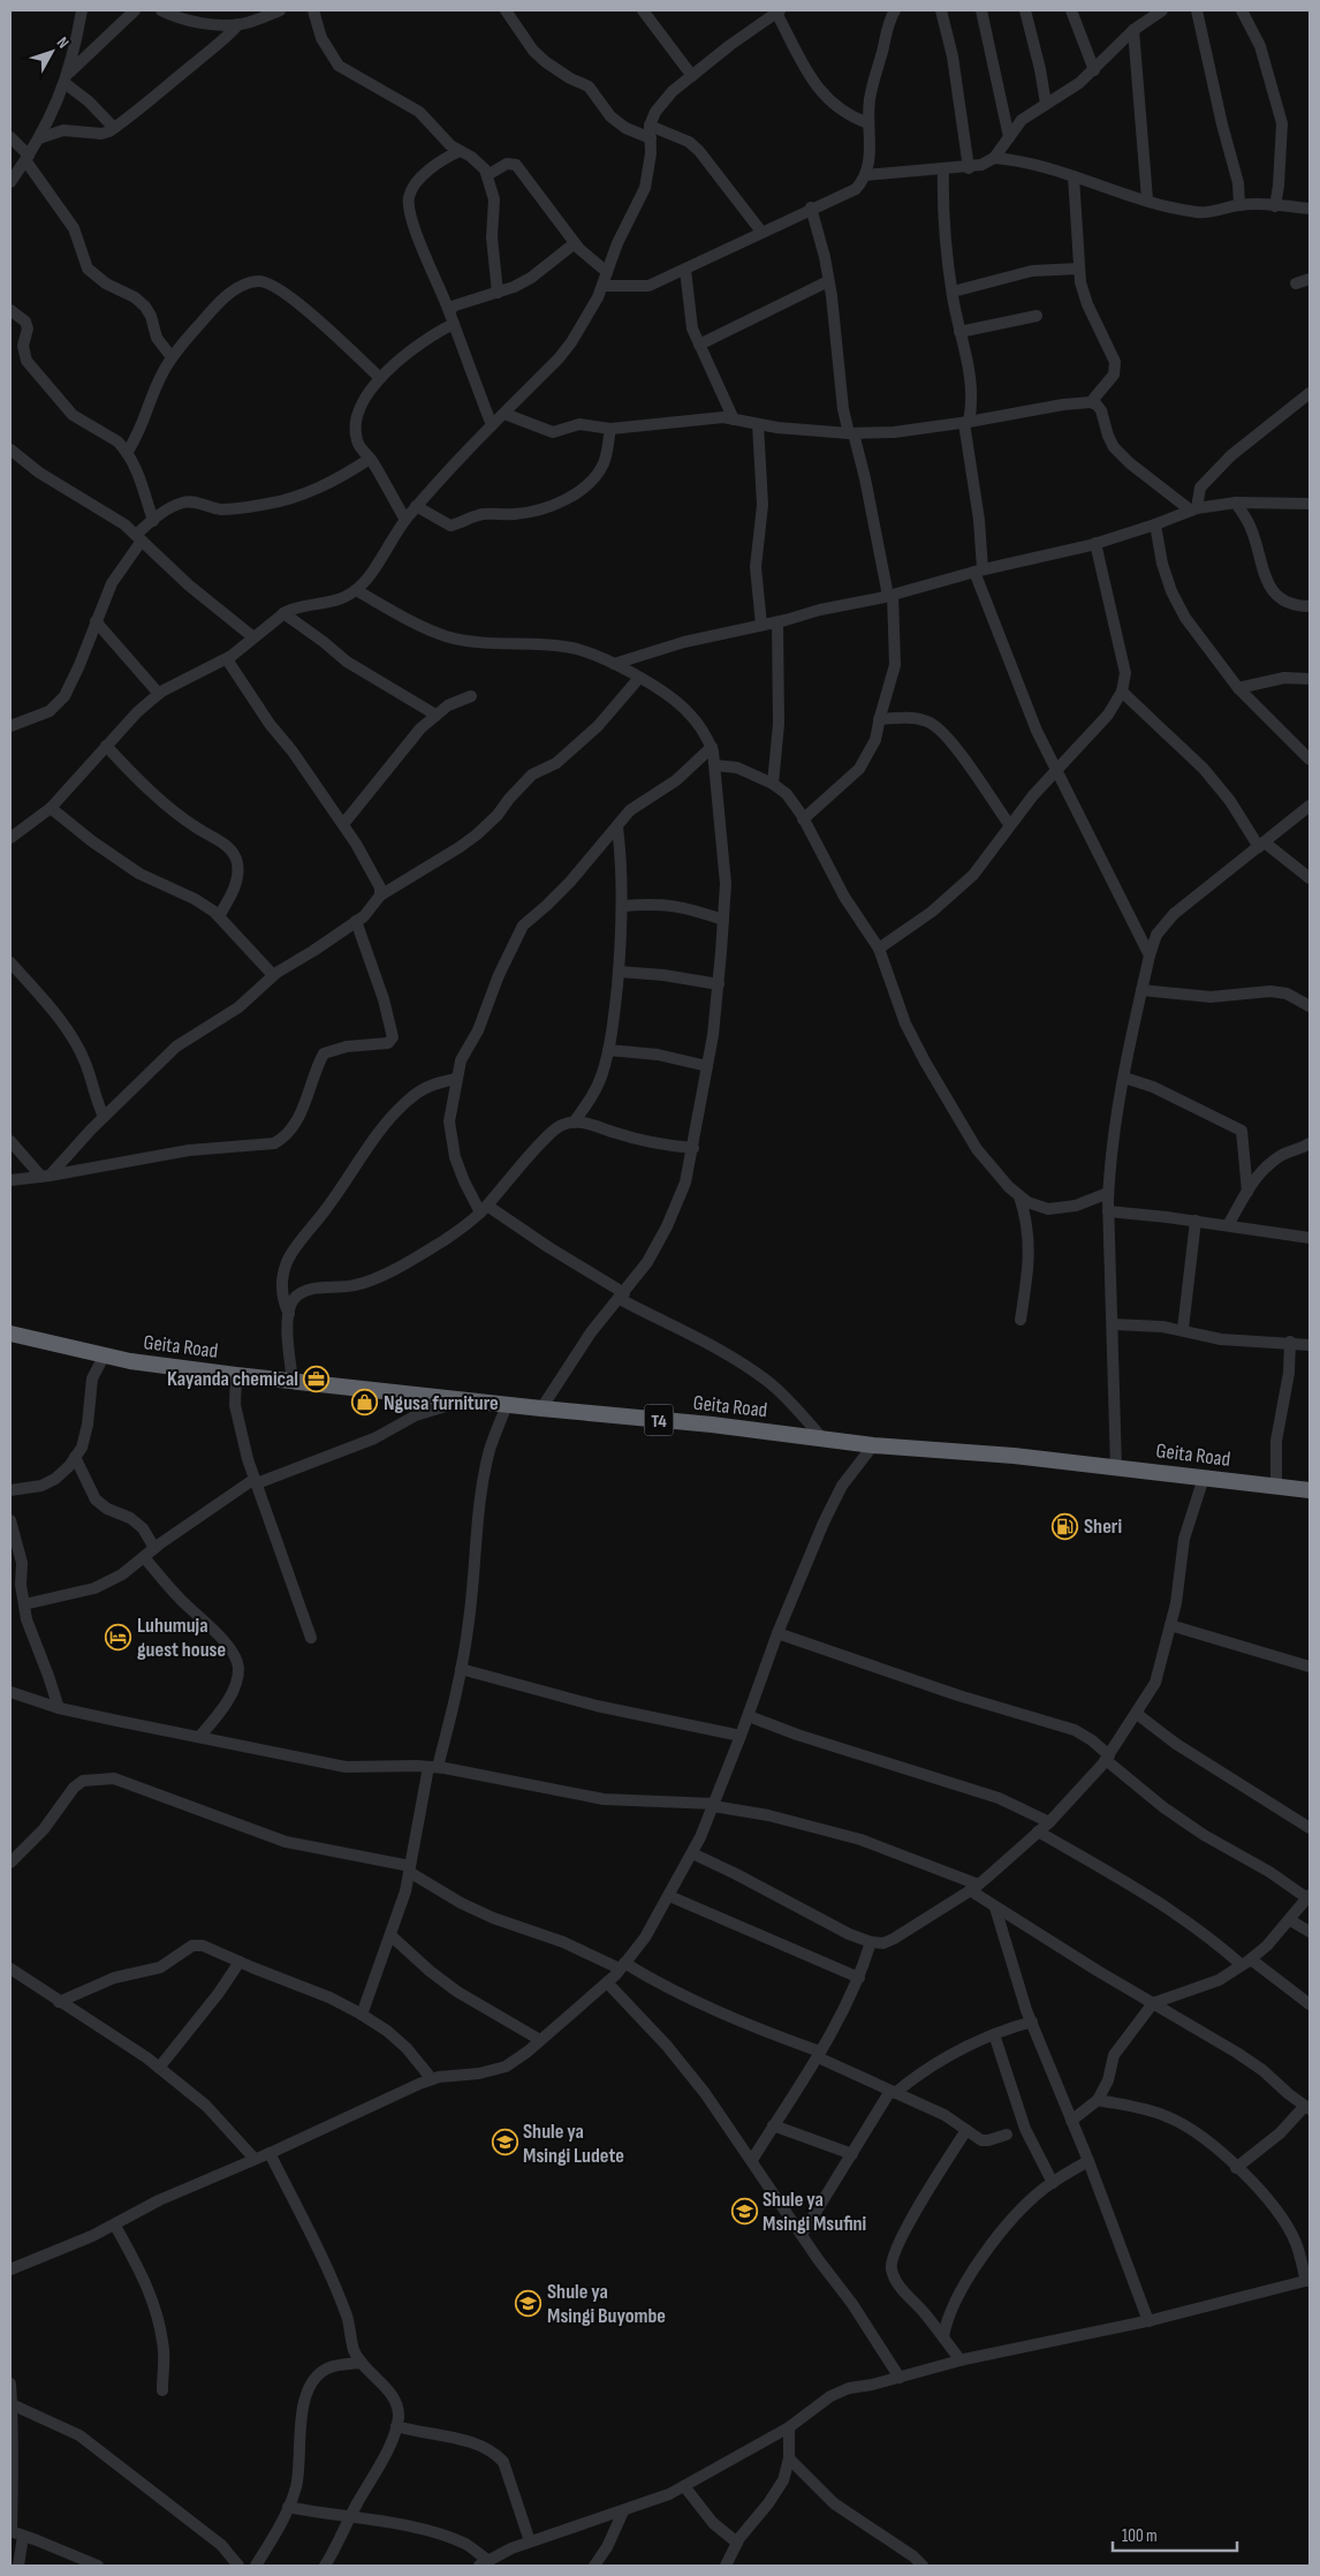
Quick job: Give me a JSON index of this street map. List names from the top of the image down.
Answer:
{
  "streets": {
    "highway": ["Geita Road", "T4"]
  },
  "places": {
    "office": ["Kayanda chemical"],
    "shop": ["Ngusa furniture"],
    "fuel station": ["Sheri"],
    "hotel": ["Luhumuja guest house"],
    "school or university": ["Shule ya Msingi Ludete", "Shule ya Msingi Msufini", "Shule ya Msingi Buyombe"]
  },
  "scale_bar": "100 m",
  "north": "top right"
}
